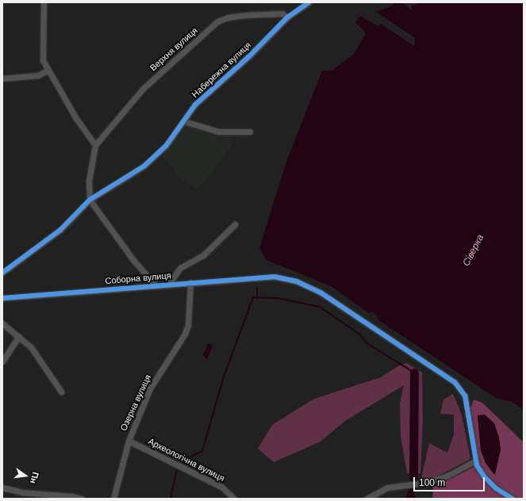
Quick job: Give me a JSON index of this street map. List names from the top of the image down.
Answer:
{
  "streets": {
    "street": [
      "Верхня вулиця",
      "Набережна вулиця",
      "Соборна вулиця",
      "Озерна вулиця",
      "Археологічна вулиця"
    ]
  },
  "crossings": [
    ["Верхня вулиця", "Набережна вулиця"],
    ["Соборна вулиця", "Озерна вулиця"],
    ["Озерна вулиця", "Археологічна вулиця"]
  ],
  "water": ["Сіверка"],
  "scale_bar": "100 m",
  "north": "right"
}
